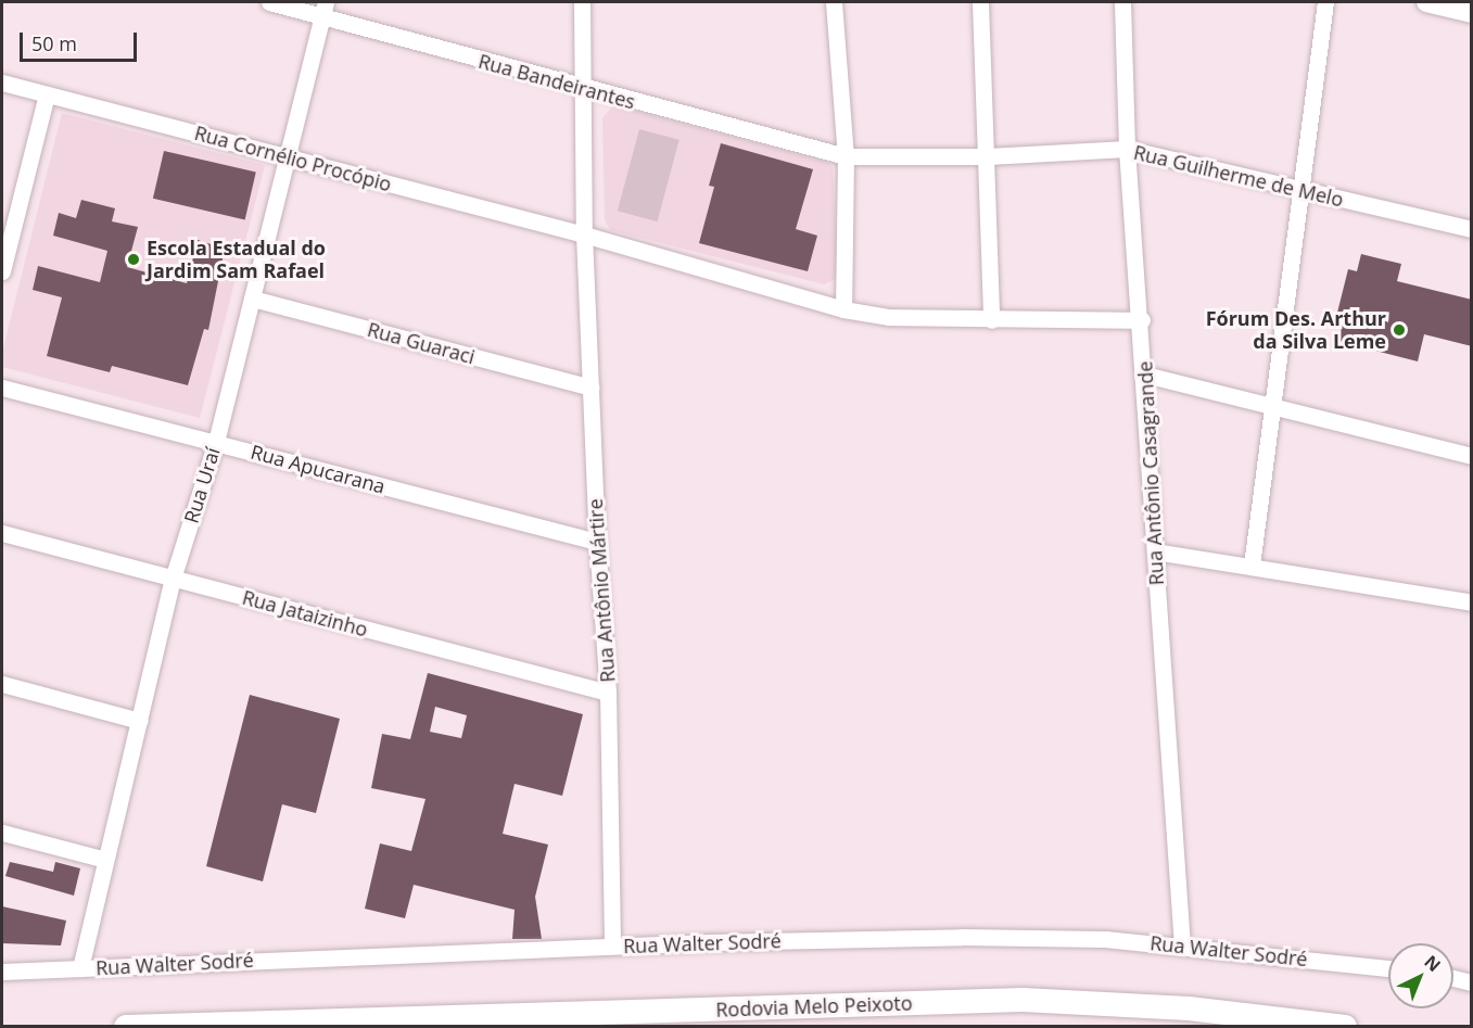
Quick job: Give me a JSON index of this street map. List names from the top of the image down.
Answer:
{
  "streets": {
    "main road": ["Rodovia Melo Peixoto"],
    "street": [
      "Rua Bandeirantes",
      "Rua Cornélio Procópio",
      "Rua Guilherme de Melo",
      "Rua Guaraci",
      "Rua Apucarana",
      "Rua Antônio Casagrande",
      "Rua Uraí",
      "Rua Antônio Mártire",
      "Rua Jataizinho",
      "Rua Walter Sodré"
    ]
  },
  "crossings": [
    ["Rua Bandeirantes", "Rua Guilherme de Melo"],
    ["Rua Bandeirantes", "Rua Uraí"],
    ["Rua Bandeirantes", "Rua Antônio Mártire"],
    ["Rua Cornélio Procópio", "Rua Antônio Casagrande"],
    ["Rua Cornélio Procópio", "Rua Uraí"],
    ["Rua Cornélio Procópio", "Rua Antônio Mártire"],
    ["Rua Guilherme de Melo", "Rua Antônio Casagrande"],
    ["Rua Guaraci", "Rua Uraí"],
    ["Rua Guaraci", "Rua Antônio Mártire"],
    ["Rua Apucarana", "Rua Uraí"],
    ["Rua Apucarana", "Rua Antônio Mártire"],
    ["Rua Antônio Casagrande", "Rua Walter Sodré"],
    ["Rua Uraí", "Rua Jataizinho"],
    ["Rua Uraí", "Rua Walter Sodré"],
    ["Rua Antônio Mártire", "Rua Jataizinho"],
    ["Rua Antônio Mártire", "Rua Walter Sodré"]
  ],
  "places": ["Escola Estadual do Jardim Sam Rafael", "Fórum Des. Arthur da Silva Leme"],
  "scale_bar": "50 m",
  "north": "top right"
}
